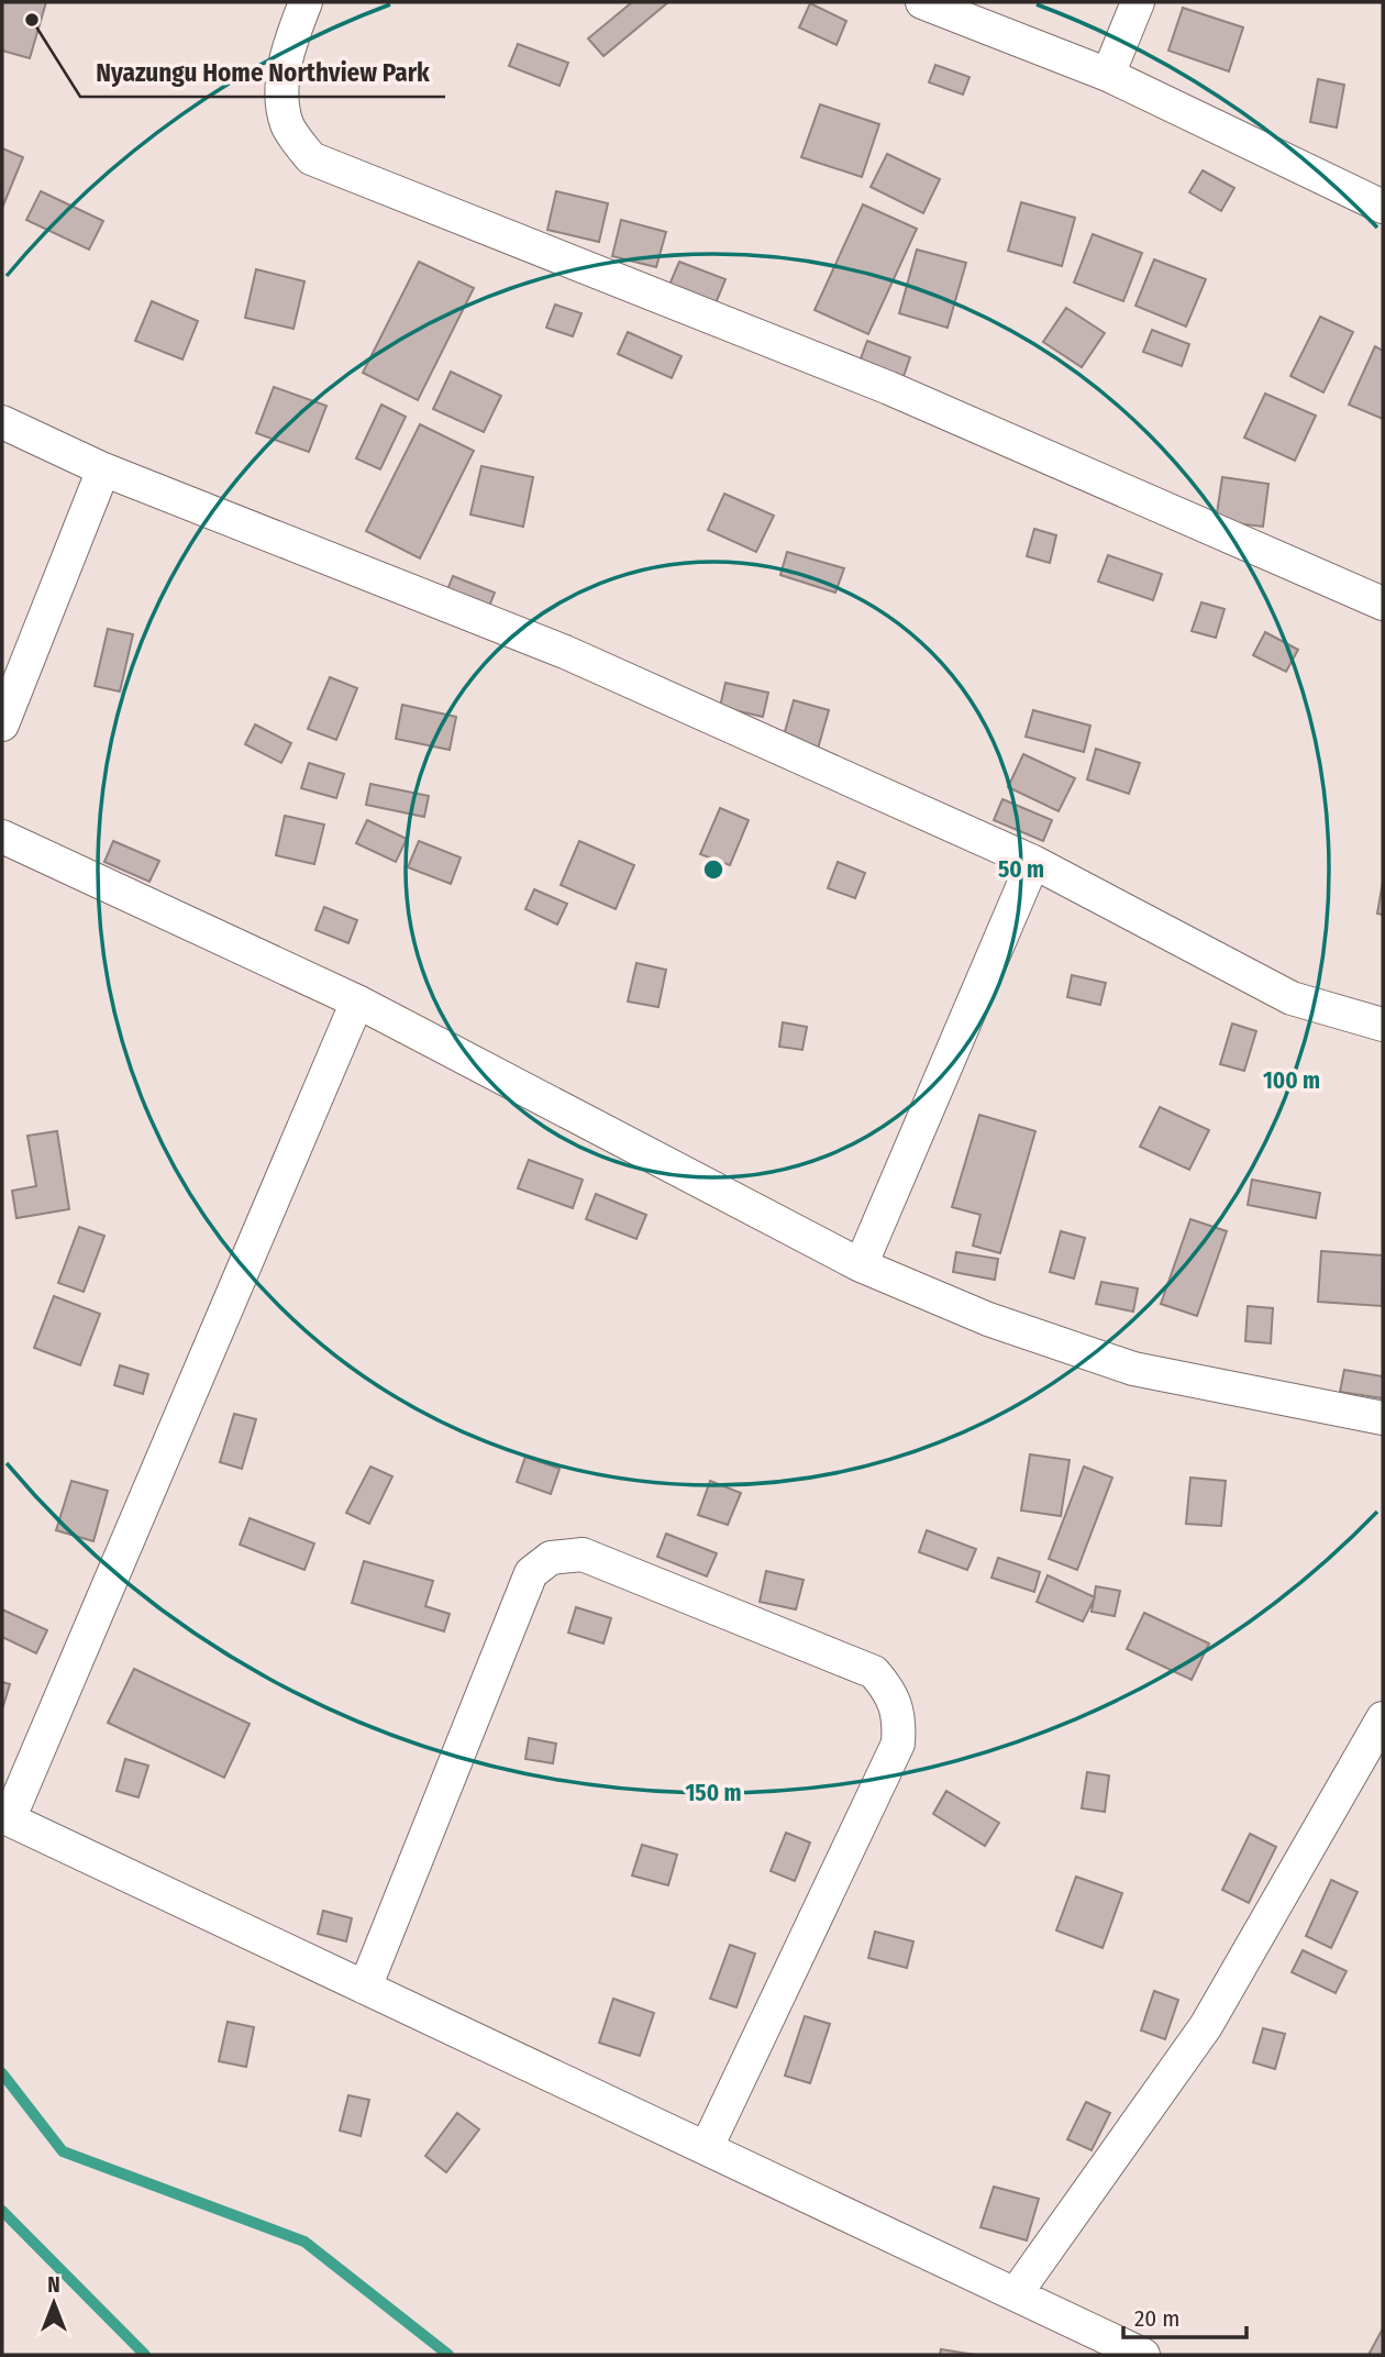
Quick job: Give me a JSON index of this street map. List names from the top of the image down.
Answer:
{
  "places": ["Nyazungu Home Northview Park"],
  "scale_bar": "20 m",
  "north": "top",
  "rings": ["50 m", "100 m", "150 m"]
}
